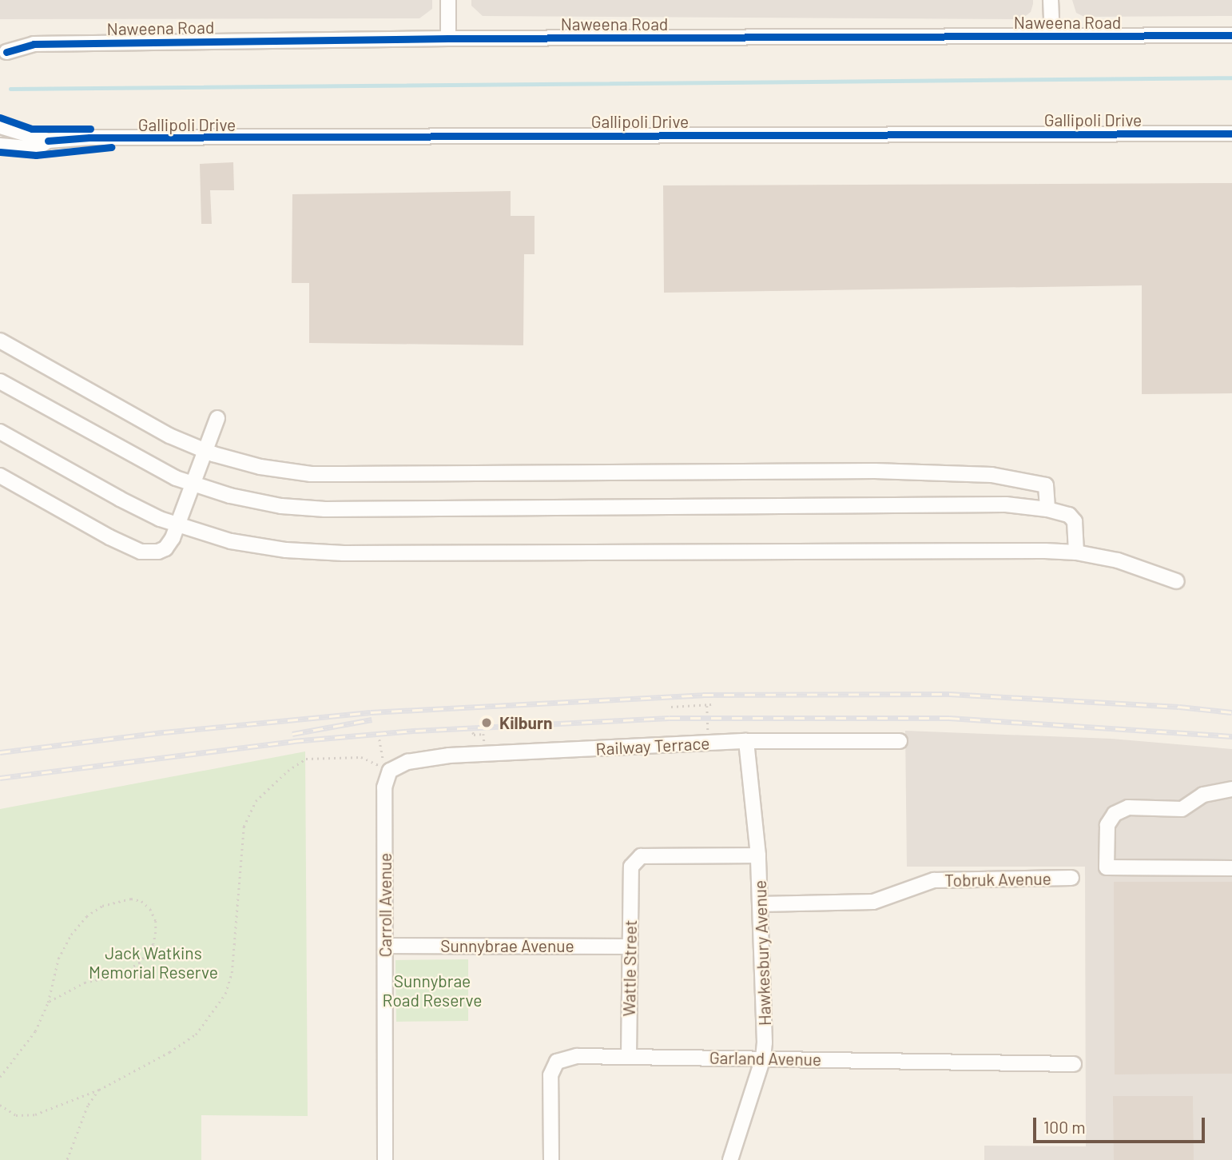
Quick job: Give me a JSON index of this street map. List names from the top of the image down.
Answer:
{
  "streets": {
    "street": [
      "Naweena Road",
      "Gallipoli Drive",
      "Railway Terrace",
      "Tobruk Avenue",
      "Carroll Avenue",
      "Sunnybrae Avenue",
      "Hawkesbury Avenue",
      "Wattle Street",
      "Garland Avenue"
    ]
  },
  "crossings": [
    ["Railway Terrace", "Carroll Avenue"],
    ["Railway Terrace", "Hawkesbury Avenue"],
    ["Tobruk Avenue", "Hawkesbury Avenue"],
    ["Carroll Avenue", "Sunnybrae Avenue"],
    ["Sunnybrae Avenue", "Wattle Street"],
    ["Hawkesbury Avenue", "Wattle Street"],
    ["Hawkesbury Avenue", "Garland Avenue"],
    ["Wattle Street", "Garland Avenue"]
  ],
  "parks": ["Jack Watkins Memorial Reserve", "Sunnybrae Road Reserve"],
  "places": ["Kilburn"],
  "scale_bar": "100 m"
}
